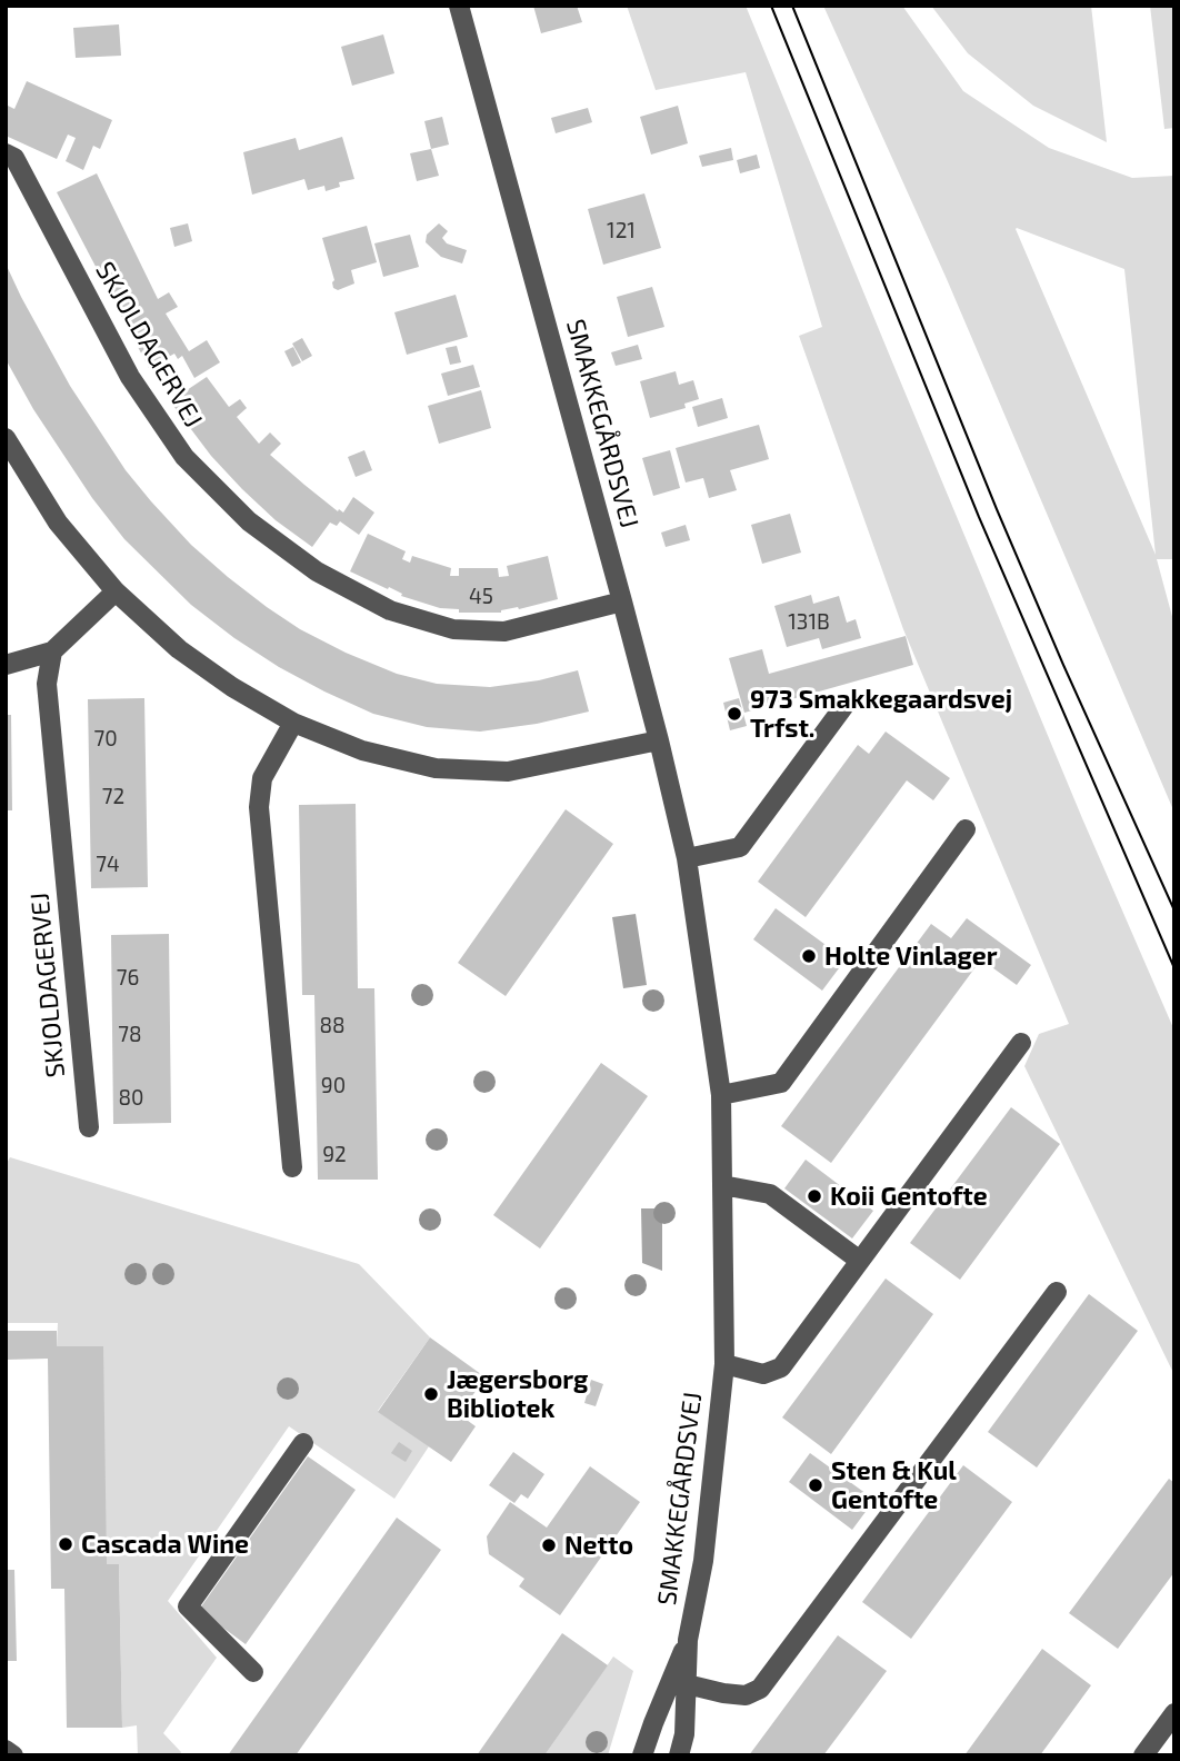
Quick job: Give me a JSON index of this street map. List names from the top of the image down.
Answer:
{
  "streets": {
    "street": ["SKJOLDAGERVEJ", "SMAKKEGÅRDSVEJ"]
  },
  "crossings": [
    ["SKJOLDAGERVEJ", "SMAKKEGÅRDSVEJ"]
  ],
  "places": [
    "973 Smakkegaardsvej Trfst.",
    "Holte Vinlager",
    "Koii Gentofte",
    "Jægersborg Bibliotek",
    "Sten & Kul Gentofte",
    "Cascada Wine",
    "Netto"
  ],
  "house_numbers": [
    "121",
    "45",
    "131B",
    "70",
    "72",
    "74",
    "76",
    "88",
    "78",
    "90",
    "80",
    "92"
  ]
}
